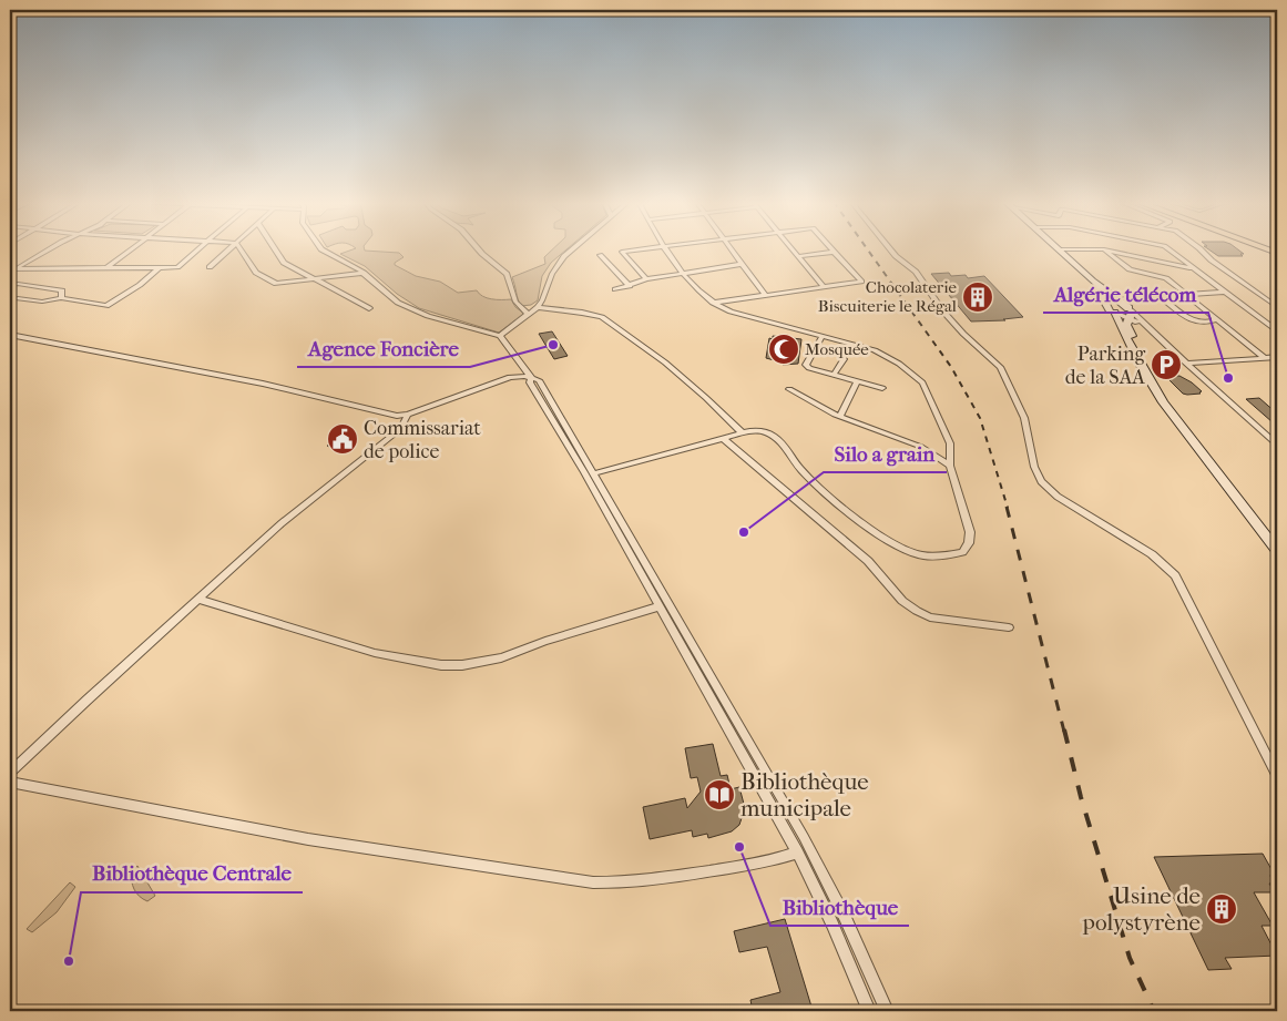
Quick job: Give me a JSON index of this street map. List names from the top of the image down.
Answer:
{
  "places": {
    "building": ["Chocolaterie Biscuiterie le Régal", "Usine de polystyrène"],
    "other": [
      "Agence Foncière",
      "Algérie télécom",
      "Silo a grain",
      "Bibliothèque",
      "Bibliothèque Centrale"
    ],
    "mosque": ["Mosquée"],
    "parking": ["Parking de la SAA"],
    "public building": ["Commissariat de police"],
    "library": ["Bibliothèque municipale"]
  }
}
